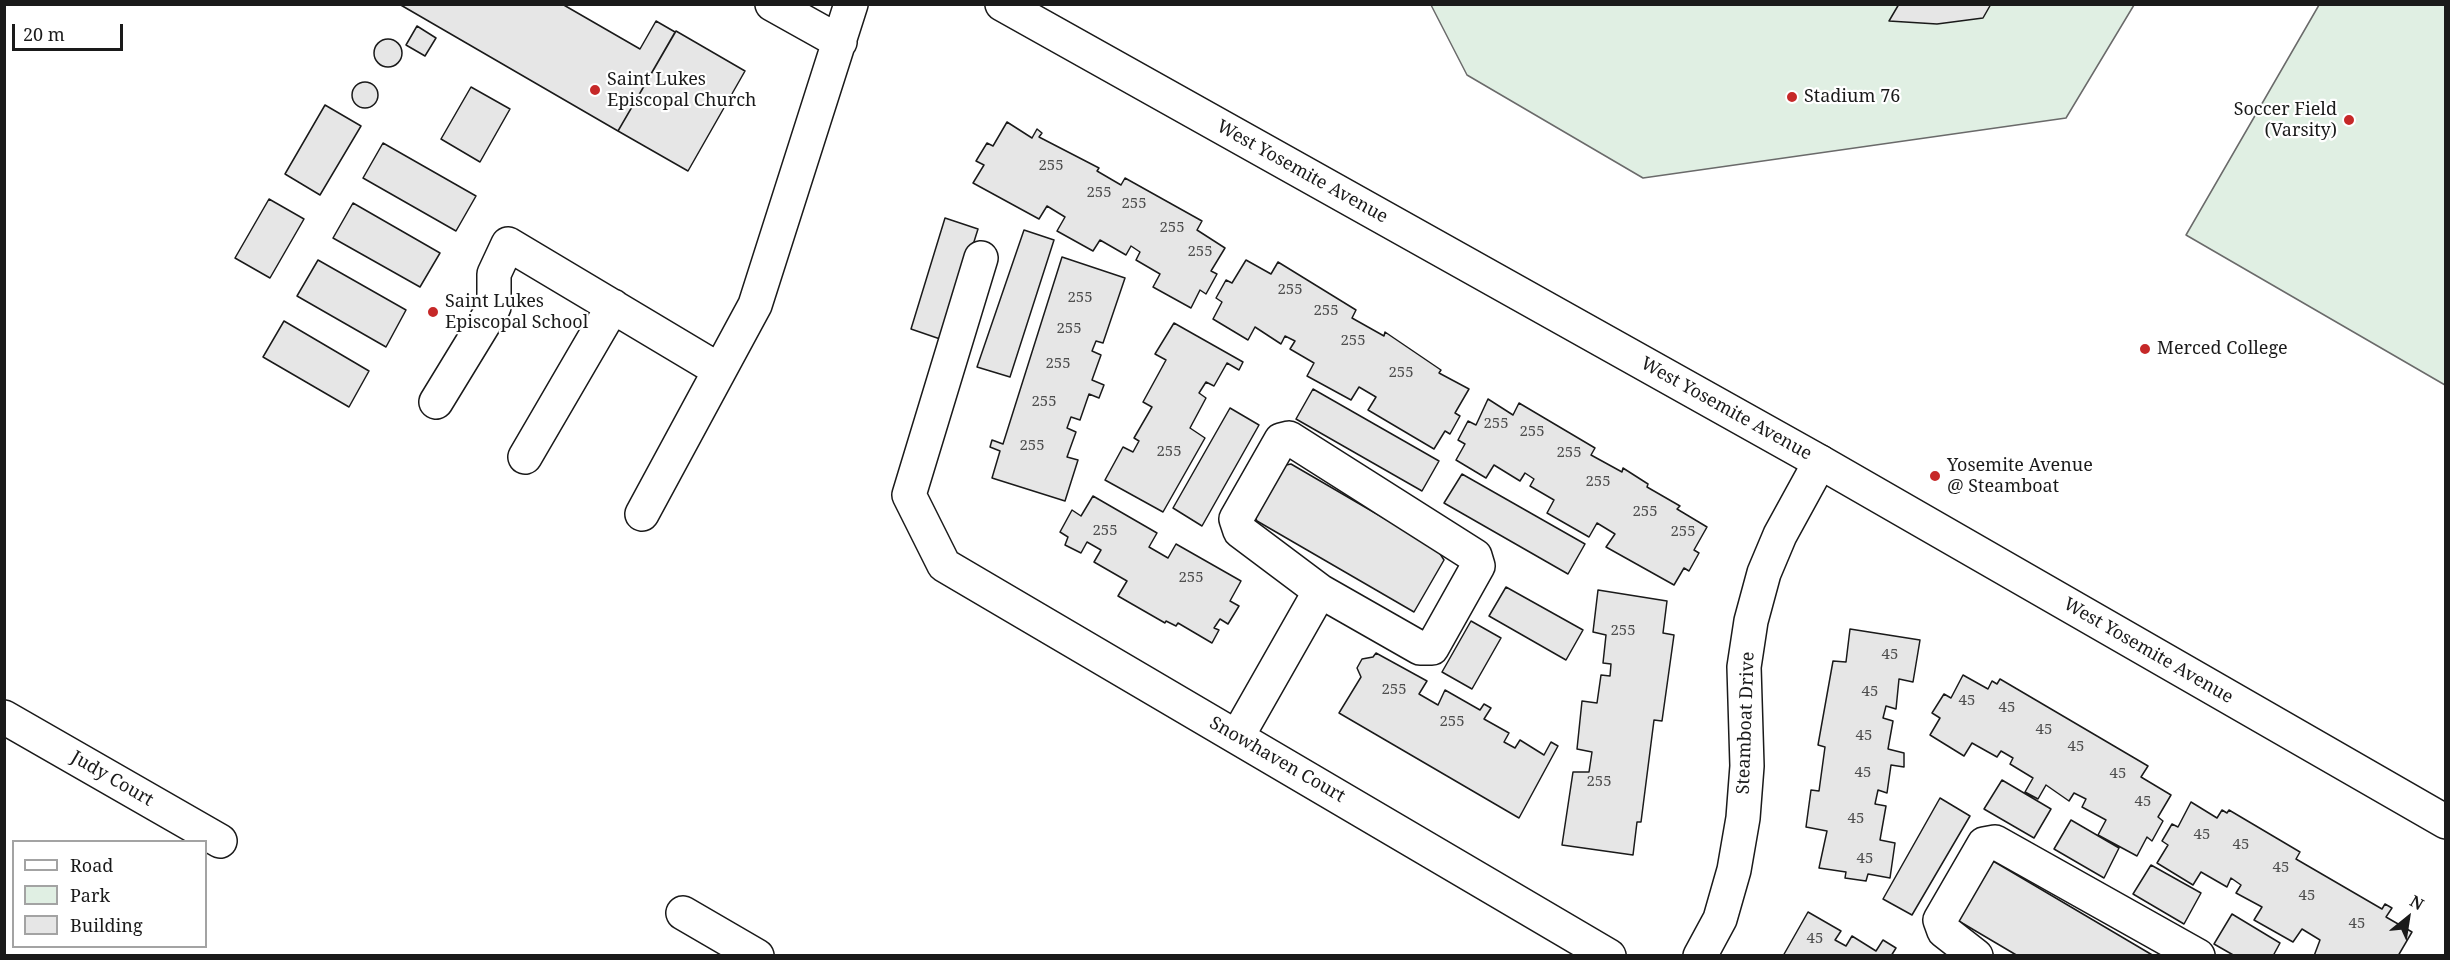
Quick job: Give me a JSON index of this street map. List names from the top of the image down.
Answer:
{
  "streets": {
    "main road": [
      "West Yosemite Avenue",
      "Steamboat Drive",
      "Snowhaven Court",
      "Judy Court"
    ]
  },
  "crossings": [
    ["West Yosemite Avenue", "Steamboat Drive"]
  ],
  "places": [
    "Saint Lukes Episcopal Church",
    "Stadium 76",
    "Soccer Field (Varsity)",
    "Saint Lukes Episcopal School",
    "Merced College",
    "Yosemite Avenue @ Steamboat"
  ],
  "house_numbers": [
    "255",
    "255",
    "255",
    "255",
    "255",
    "255",
    "255",
    "255",
    "255",
    "255",
    "255",
    "255",
    "255",
    "255",
    "255",
    "255",
    "255",
    "255",
    "255",
    "255",
    "255",
    "255",
    "255",
    "255",
    "45",
    "255",
    "45",
    "45",
    "45",
    "255",
    "45",
    "45",
    "45",
    "45",
    "45",
    "255",
    "45",
    "45",
    "45",
    "45",
    "45",
    "45",
    "45",
    "45",
    "45"
  ],
  "legend": ["Road", "Park", "Building"],
  "scale_bar": "20 m",
  "north": "top right"
}
